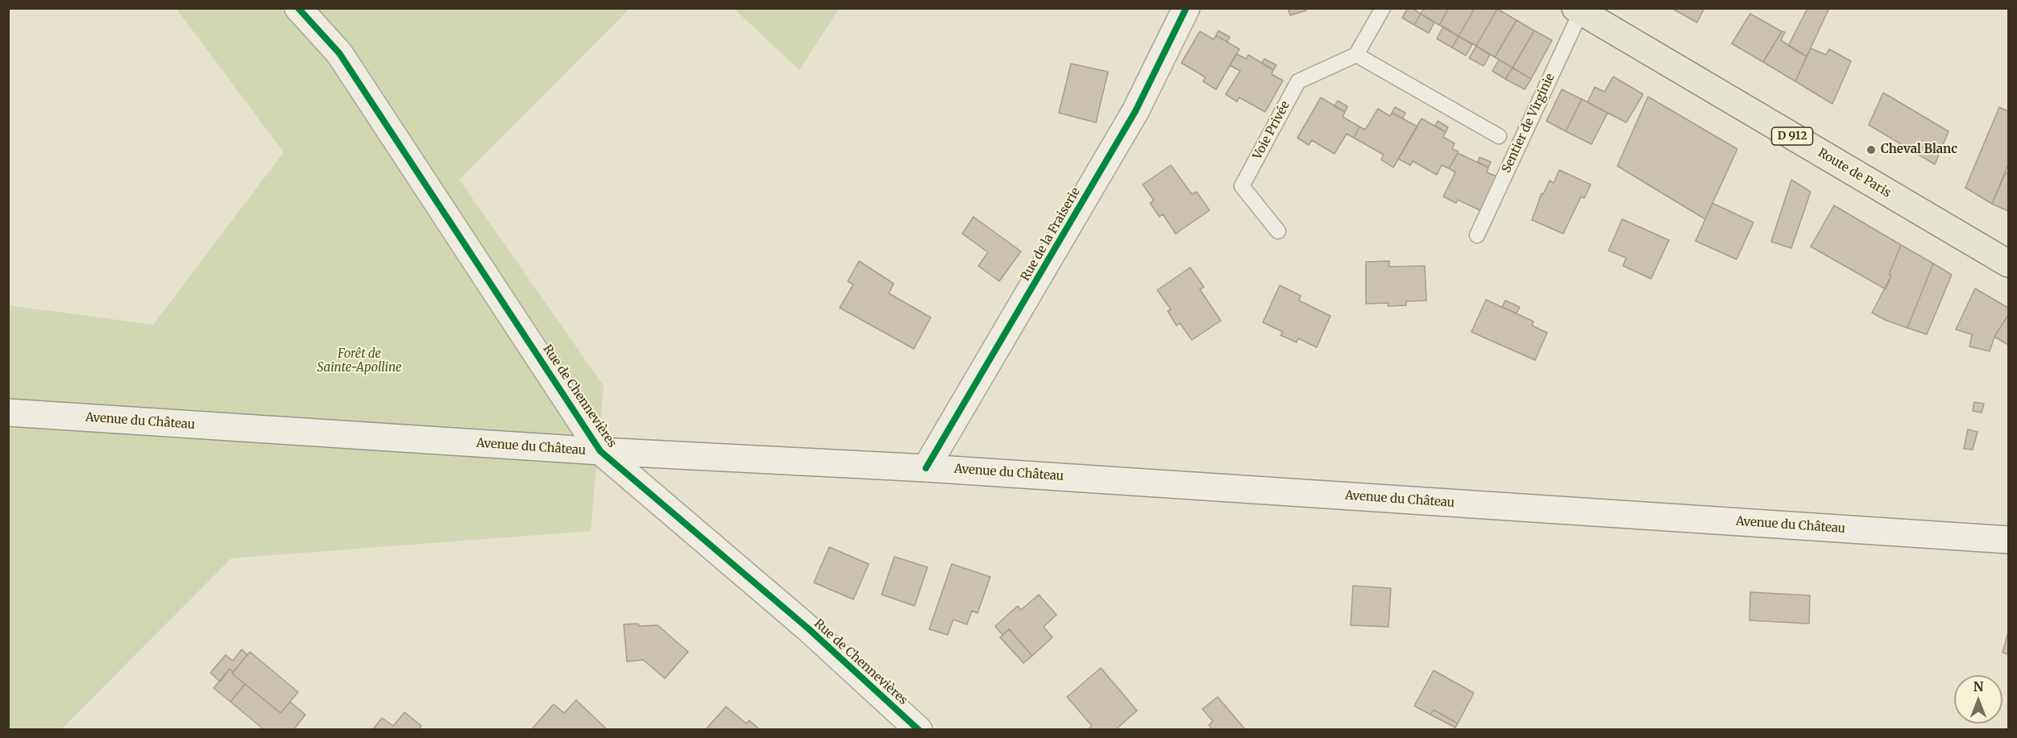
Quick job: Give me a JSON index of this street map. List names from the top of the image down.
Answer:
{
  "streets": {
    "main road": [
      "D 912",
      "Route de Paris",
      "Rue de la Fraiserie",
      "Rue de Chennevières",
      "Avenue du Château"
    ],
    "lane": ["Sentier de Virginie", "Voie Privée"]
  },
  "crossings": [
    ["Sentier de Virginie", "Route de Paris"],
    ["Rue de la Fraiserie", "Avenue du Château"],
    ["Rue de Chennevières", "Avenue du Château"]
  ],
  "parks": ["Forêt de Sainte-Apolline"],
  "places": ["Cheval Blanc"],
  "north": "top"
}
